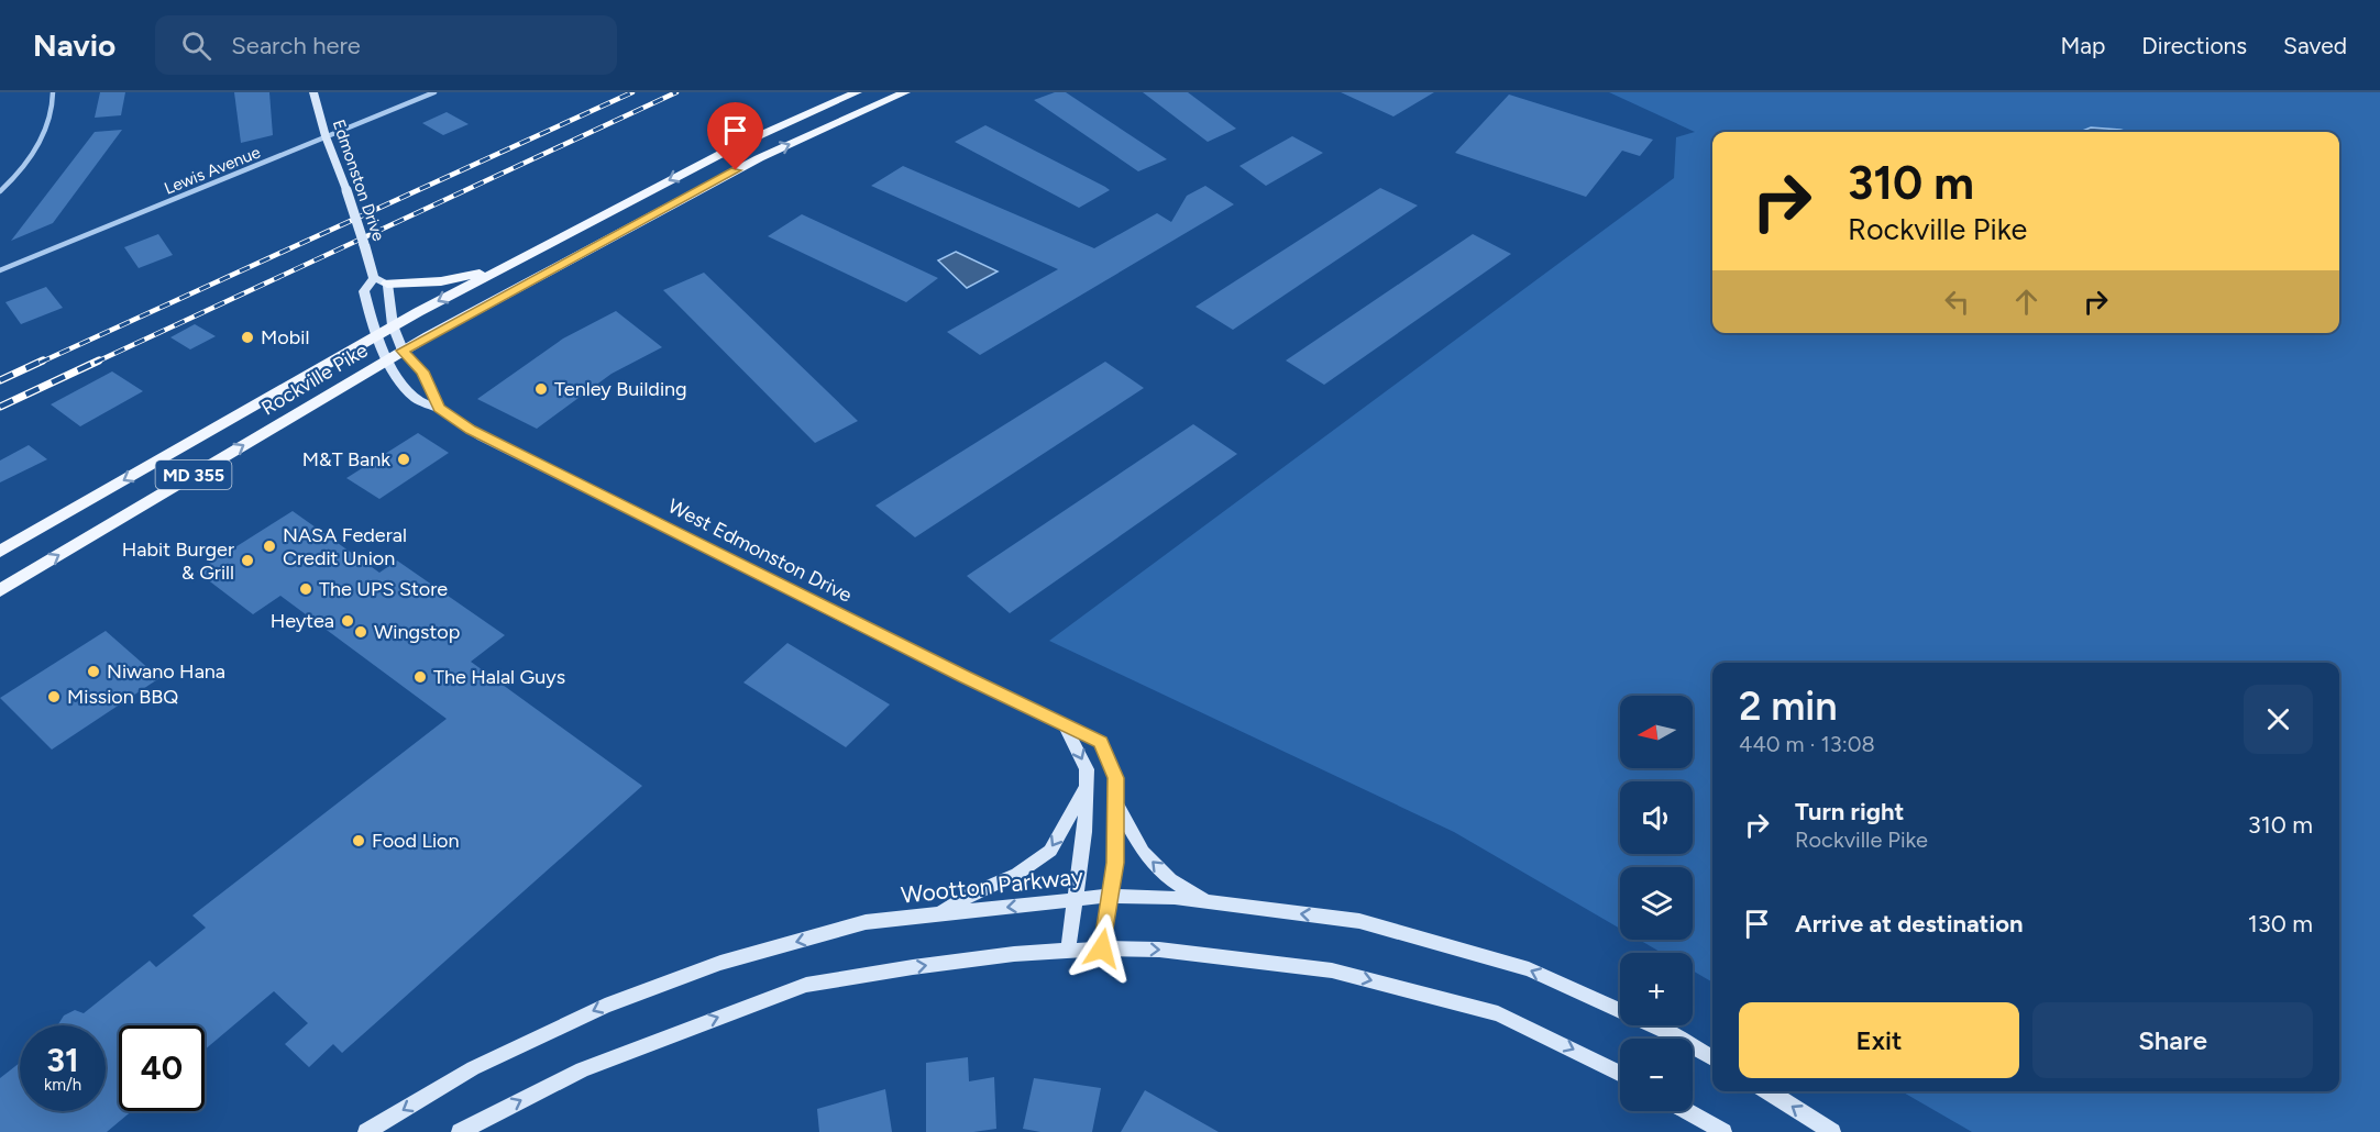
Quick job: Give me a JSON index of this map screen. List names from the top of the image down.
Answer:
{
  "streets": {
    "main road": ["Rockville Pike", "MD 355"],
    "street": [
      "Lewis Avenue",
      "Edmonston Drive",
      "West Edmonston Drive",
      "Wootton Parkway"
    ]
  },
  "crossings": [
    ["Lewis Avenue", "Edmonston Drive"],
    ["Edmonston Drive", "Rockville Pike"],
    ["Edmonston Drive", "West Edmonston Drive"],
    ["Rockville Pike", "West Edmonston Drive"],
    ["West Edmonston Drive", "Wootton Parkway"]
  ],
  "places": [
    "Mobil",
    "Tenley Building",
    "M&T Bank",
    "NASA Federal Credit Union",
    "Habit Burger & Grill",
    "The UPS Store",
    "Heytea",
    "Wingstop",
    "Niwano Hana",
    "The Halal Guys",
    "Mission BBQ",
    "Food Lion"
  ],
  "north": "left",
  "page": {
    "header": "Navio",
    "search": "Search here",
    "nav": ["Map", "Directions", "Saved"],
    "turn": ["310 m", "Rockville Pike"],
    "heading": ["2 min", "440 m · 13:08"],
    "map_buttons": ["+", "−"],
    "list": [
      {
        "name": "Turn right",
        "note": "Rockville Pike",
        "value": "310 m"
      },
      {
        "name": "Arrive at destination",
        "value": "130 m"
      }
    ],
    "buttons": ["Exit", "Share"],
    "speed": "31 km/h",
    "limit": "40"
  }
}
